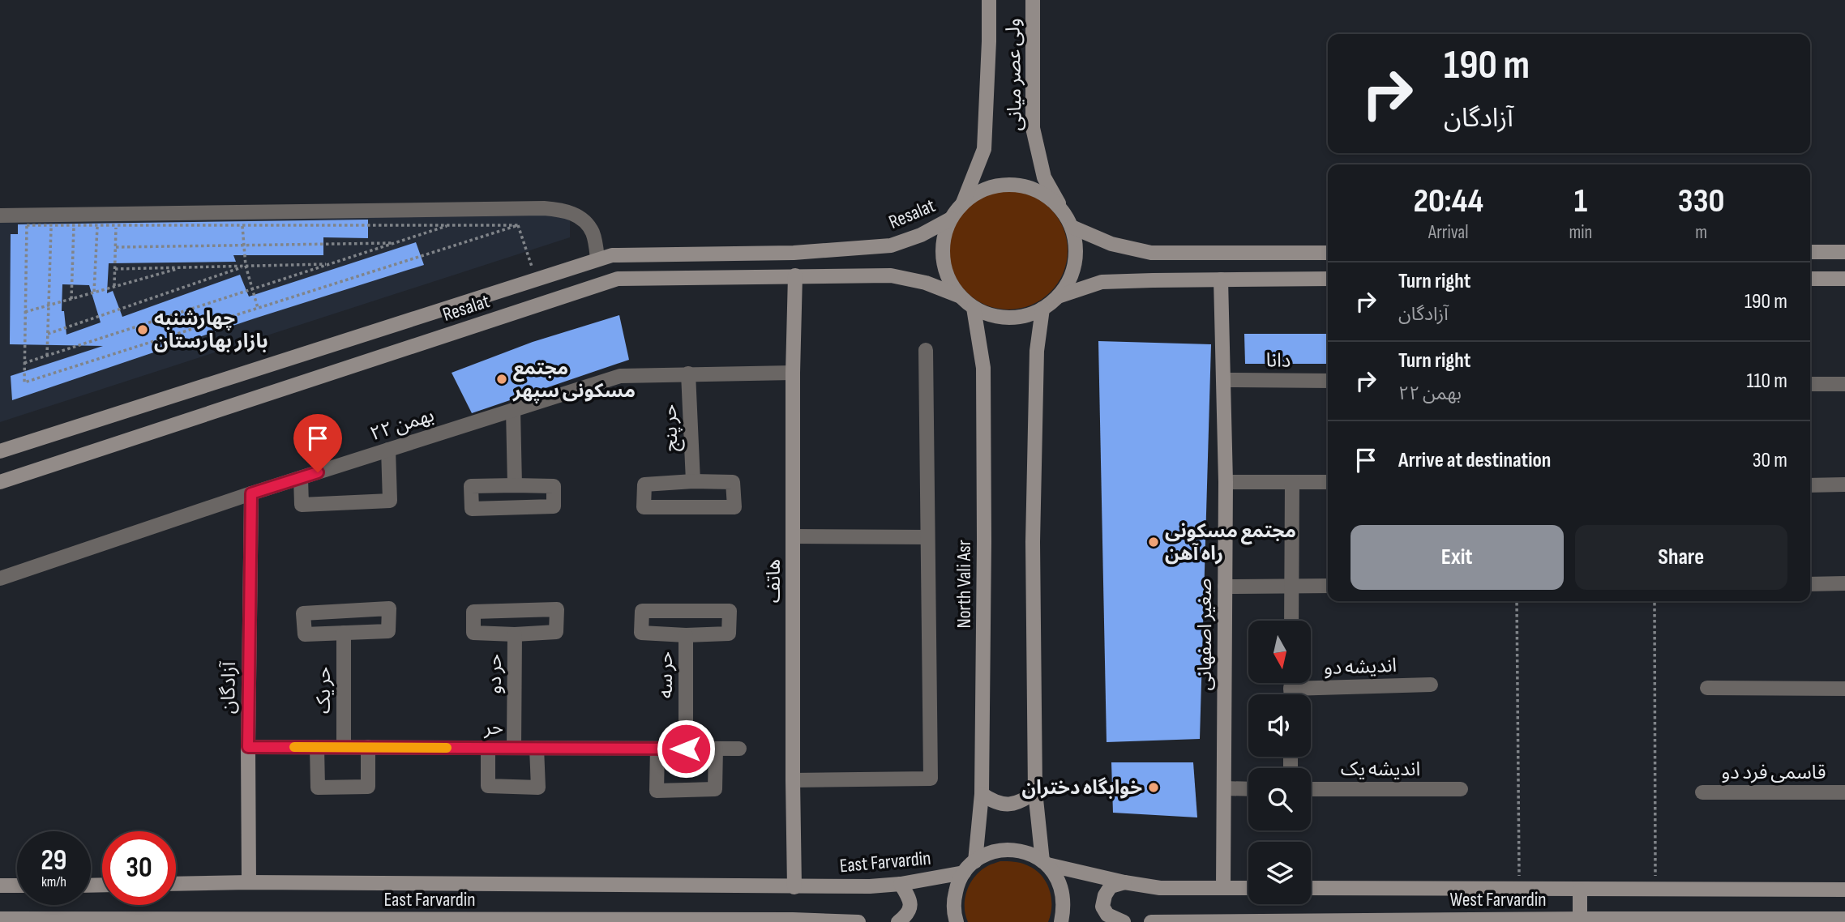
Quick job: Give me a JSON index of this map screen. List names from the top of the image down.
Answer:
{
  "streets": {
    "main road": [
      "ولی عصر میانی",
      "Resalat",
      "هاتف",
      "North Vali Asr",
      "صغیر اصفهانی",
      "آزادگان",
      "East Farvardin",
      "West Farvardin"
    ],
    "street": [
      "دانا",
      "۲۲ بهمن",
      "حر پنج",
      "اندیشه دو",
      "حر دو",
      "حر سه",
      "حر یک",
      "حر",
      "اندیشه یک",
      "قاسمی فرد دو"
    ]
  },
  "crossings": [
    ["ولی عصر میانی", "Resalat"],
    ["ولی عصر میانی", "North Vali Asr"],
    ["Resalat", "هاتف"],
    ["Resalat", "North Vali Asr"],
    ["دانا", "صغیر اصفهانی"],
    ["۲۲ بهمن", "حر پنج"],
    ["۲۲ بهمن", "هاتف"],
    ["۲۲ بهمن", "آزادگان"],
    ["هاتف", "East Farvardin"],
    ["حر دو", "حر"],
    ["حر سه", "حر"],
    ["آزادگان", "حر"],
    ["آزادگان", "East Farvardin"],
    ["حر یک", "حر"]
  ],
  "places": [
    "چهارشنبه بازار بهارستان",
    "مجتمع مسکونی سپهر",
    "مجتمع مسکونی راه آهن",
    "خوابگاه دختران"
  ],
  "north": "bottom",
  "page": {
    "turn": ["190 m", "آزادگان"],
    "eta": [
      "20:44",
      "Arrival",
      "1",
      "min",
      "330",
      "m"
    ],
    "list": [
      {
        "name": "Turn right",
        "note": "آزادگان",
        "value": "190 m"
      },
      {
        "name": "Turn right",
        "note": "۲۲ بهمن",
        "value": "110 m"
      },
      {
        "name": "Arrive at destination",
        "value": "30 m"
      }
    ],
    "buttons": ["Exit", "Share"],
    "speed": "29 km/h",
    "limit": "30"
  }
}
